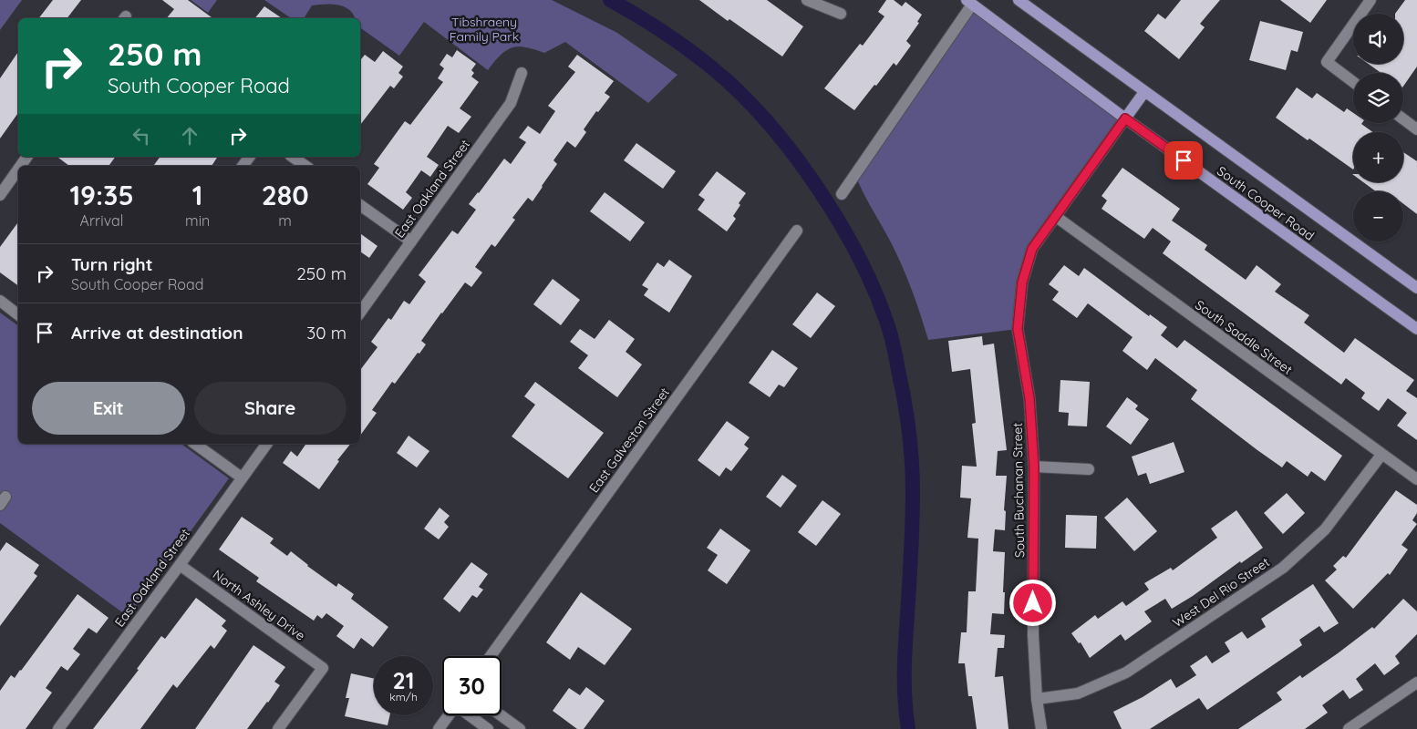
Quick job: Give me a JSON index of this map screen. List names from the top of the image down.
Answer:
{
  "streets": {
    "main road": ["South Cooper Road"],
    "street": [
      "East Oakland Street",
      "South Saddle Street",
      "East Galveston Street",
      "South Buchanan Street",
      "West Del Rio Street",
      "North Ashley Drive"
    ]
  },
  "crossings": [
    ["East Oakland Street", "North Ashley Drive"],
    ["South Cooper Road", "South Buchanan Street"],
    ["South Saddle Street", "South Buchanan Street"],
    ["South Saddle Street", "West Del Rio Street"],
    ["South Buchanan Street", "West Del Rio Street"]
  ],
  "parks": ["Tibshraeny Family Park"],
  "page": {
    "map_buttons": ["+", "−"],
    "turn": ["250 m", "South Cooper Road"],
    "eta": [
      "19:35",
      "Arrival",
      "1",
      "min",
      "280",
      "m"
    ],
    "list": [
      {
        "name": "Turn right",
        "note": "South Cooper Road",
        "value": "250 m"
      },
      {
        "name": "Arrive at destination",
        "value": "30 m"
      }
    ],
    "buttons": ["Exit", "Share"],
    "speed": "21 km/h",
    "limit": "30"
  }
}
